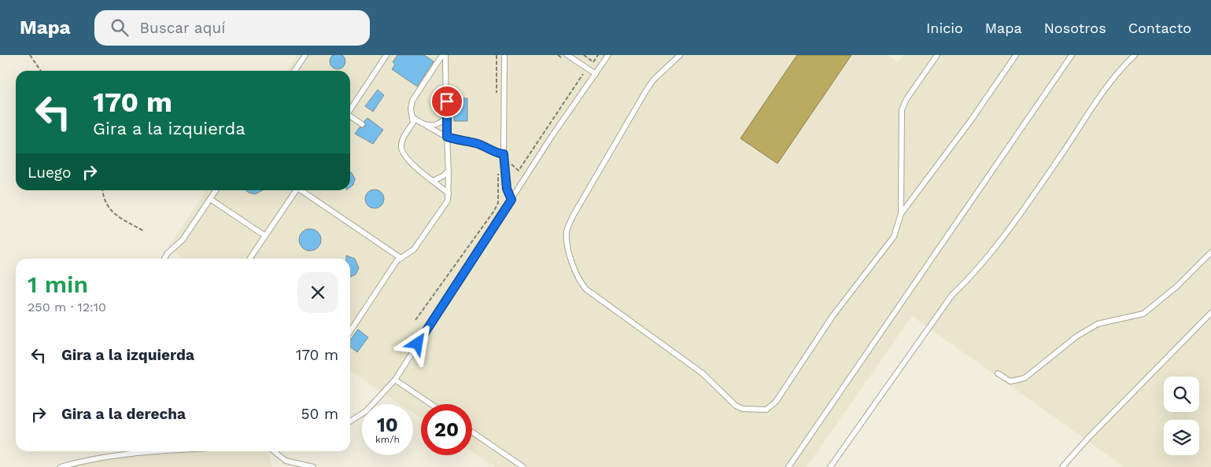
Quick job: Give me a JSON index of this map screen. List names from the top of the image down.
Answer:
{
  "page": {
    "header": "Mapa",
    "search": "Buscar aquí",
    "nav": [
      "Inicio",
      "Mapa",
      "Nosotros",
      "Contacto"
    ],
    "turn": ["170 m", "Gira a la izquierda"],
    "then": "Luego",
    "heading": ["1 min", "250 m · 12:10"],
    "list": [
      {
        "name": "Gira a la izquierda",
        "value": "170 m"
      },
      {
        "name": "Gira a la derecha",
        "value": "50 m"
      }
    ],
    "speed": "10 km/h",
    "limit": "20"
  }
}
